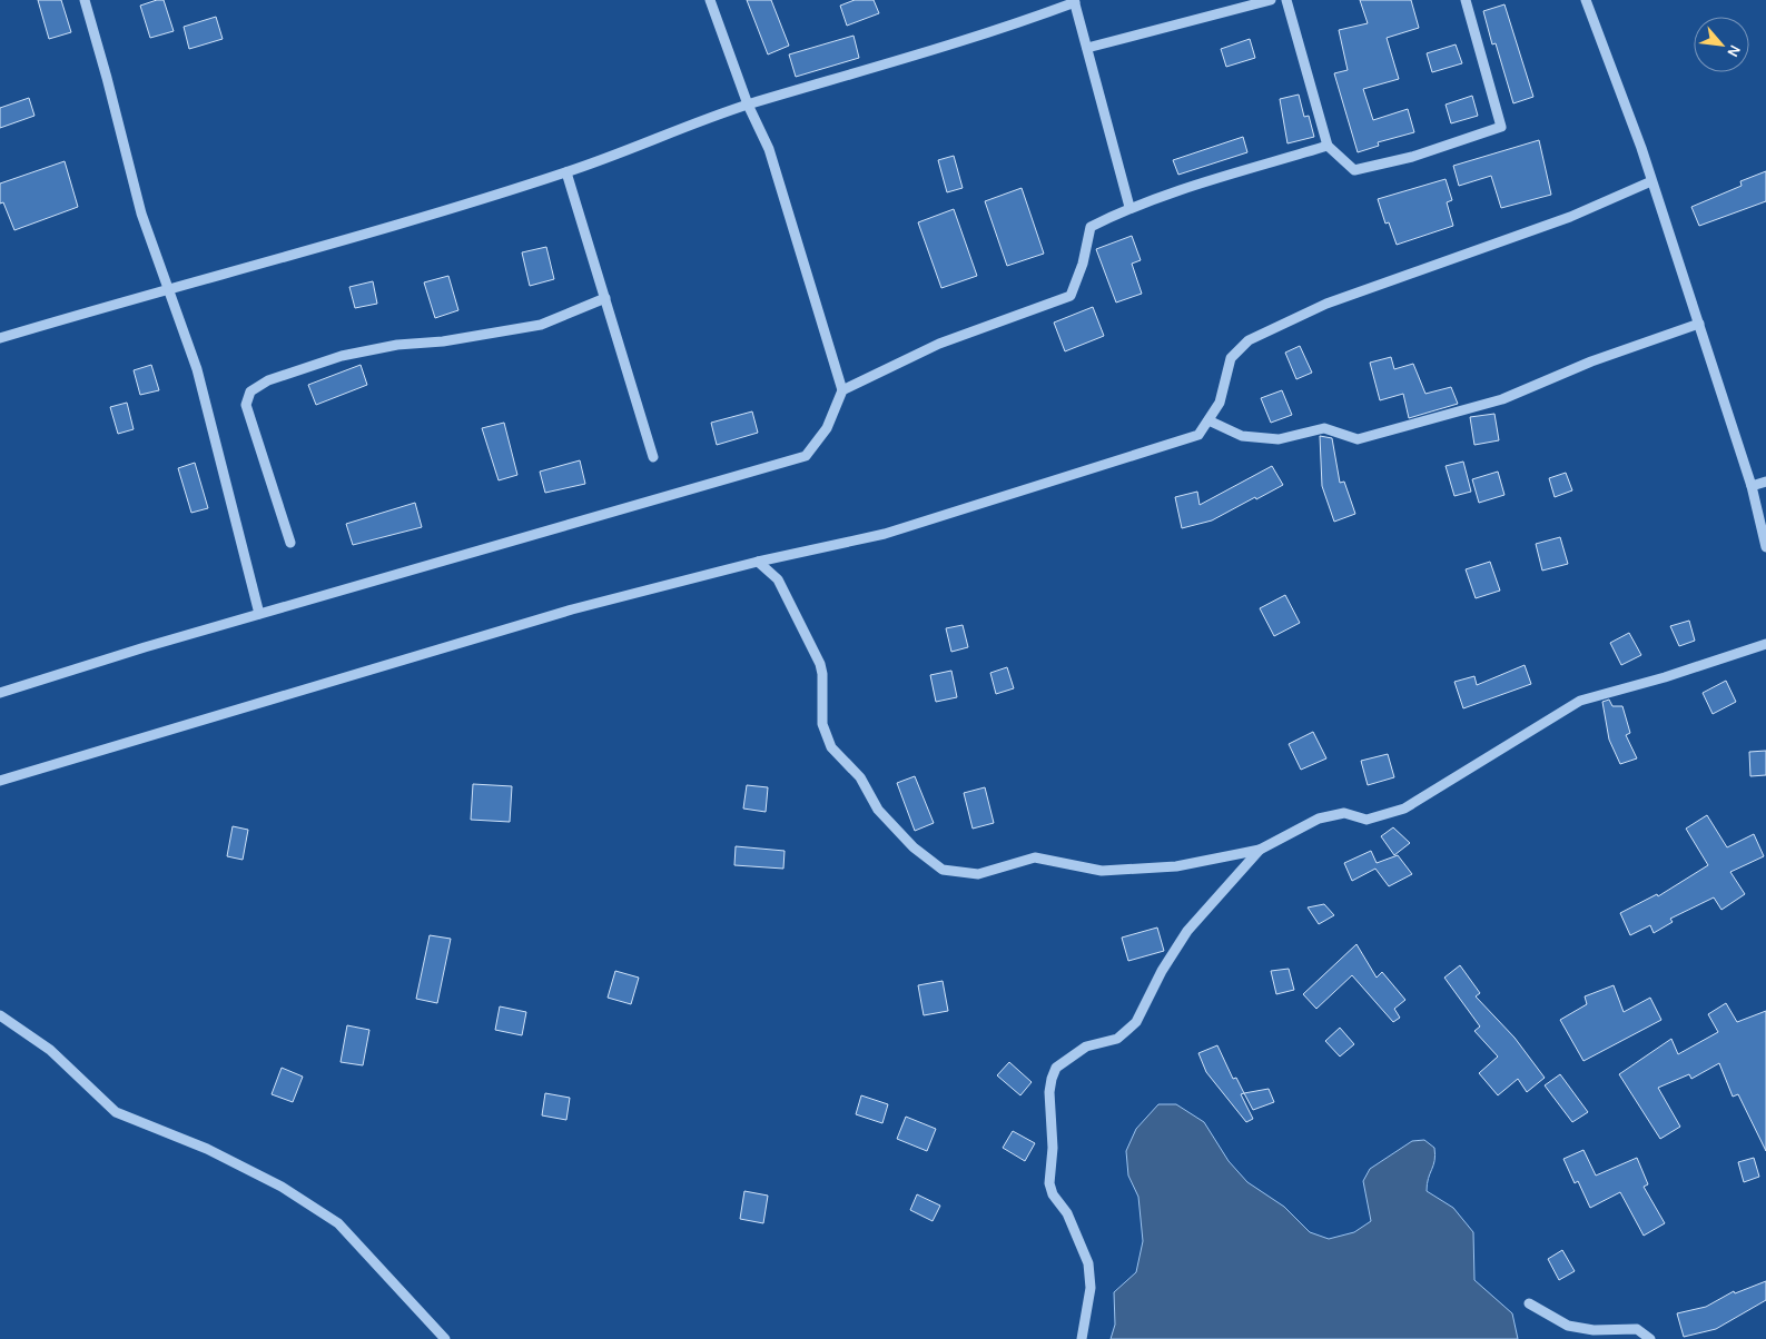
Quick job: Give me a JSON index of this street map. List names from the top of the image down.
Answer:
{
  "north": "bottom right"
}
